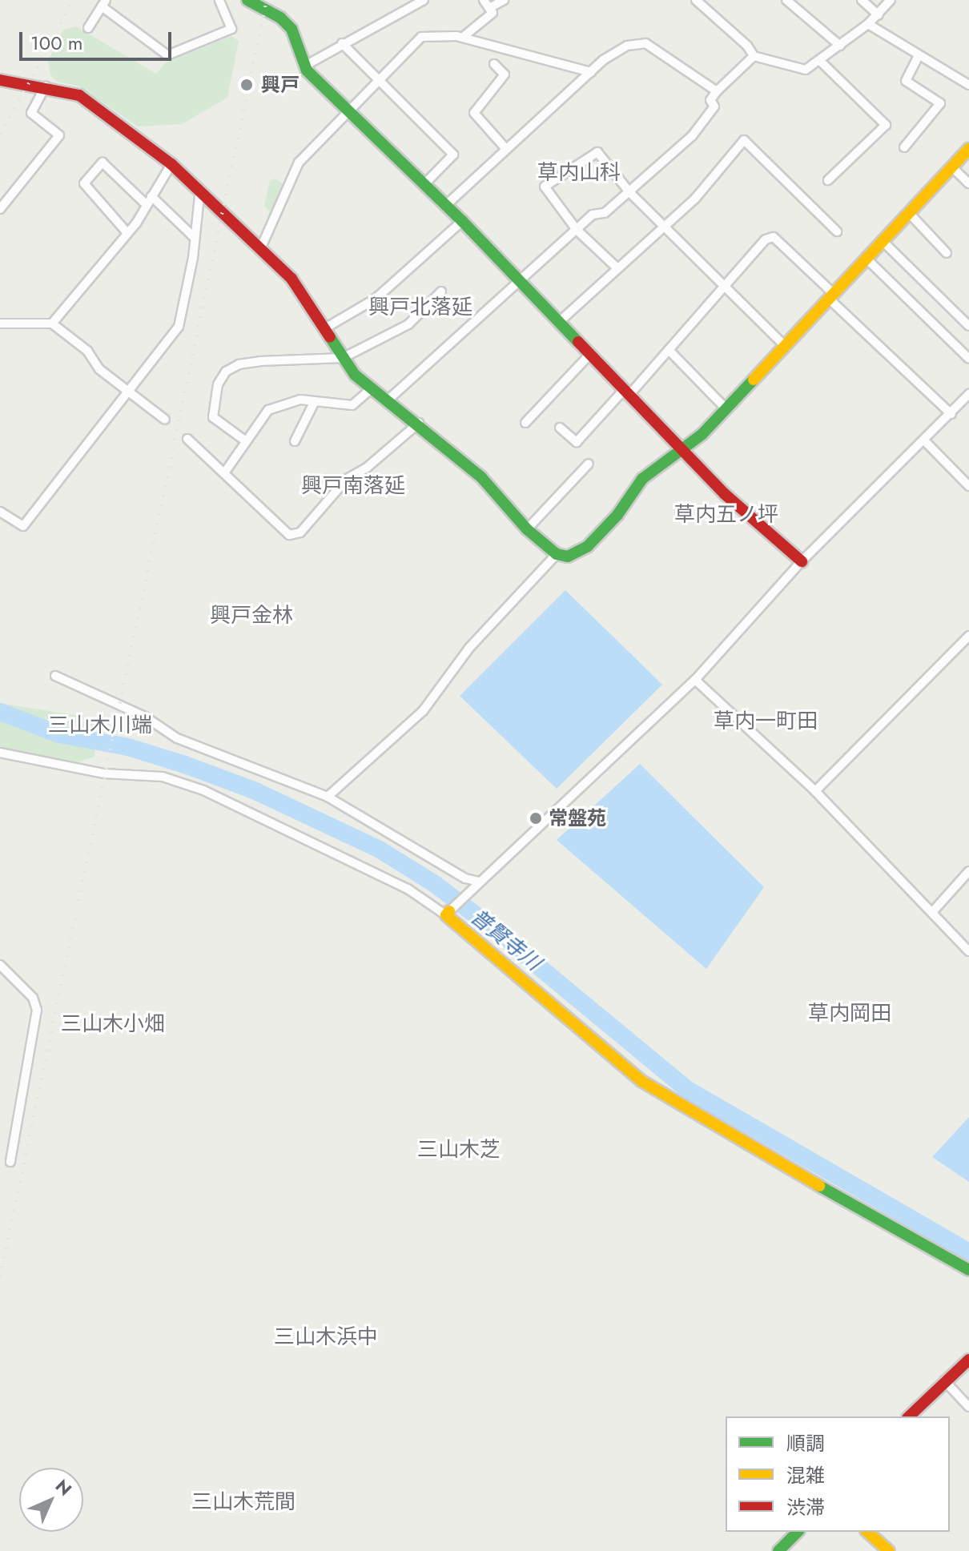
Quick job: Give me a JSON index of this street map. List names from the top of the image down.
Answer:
{
  "districts": [
    "草内山科",
    "興戸北落延",
    "興戸南落延",
    "草内五ノ坪",
    "興戸金林",
    "草内一町田",
    "三山木川端",
    "草内岡田",
    "三山木小畑",
    "三山木芝",
    "三山木浜中",
    "三山木荒間"
  ],
  "water": ["普賢寺川"],
  "places": ["興戸", "常盤苑"],
  "legend": ["順調", "混雑", "渋滞"],
  "scale_bar": "100 m",
  "north": "top right"
}
